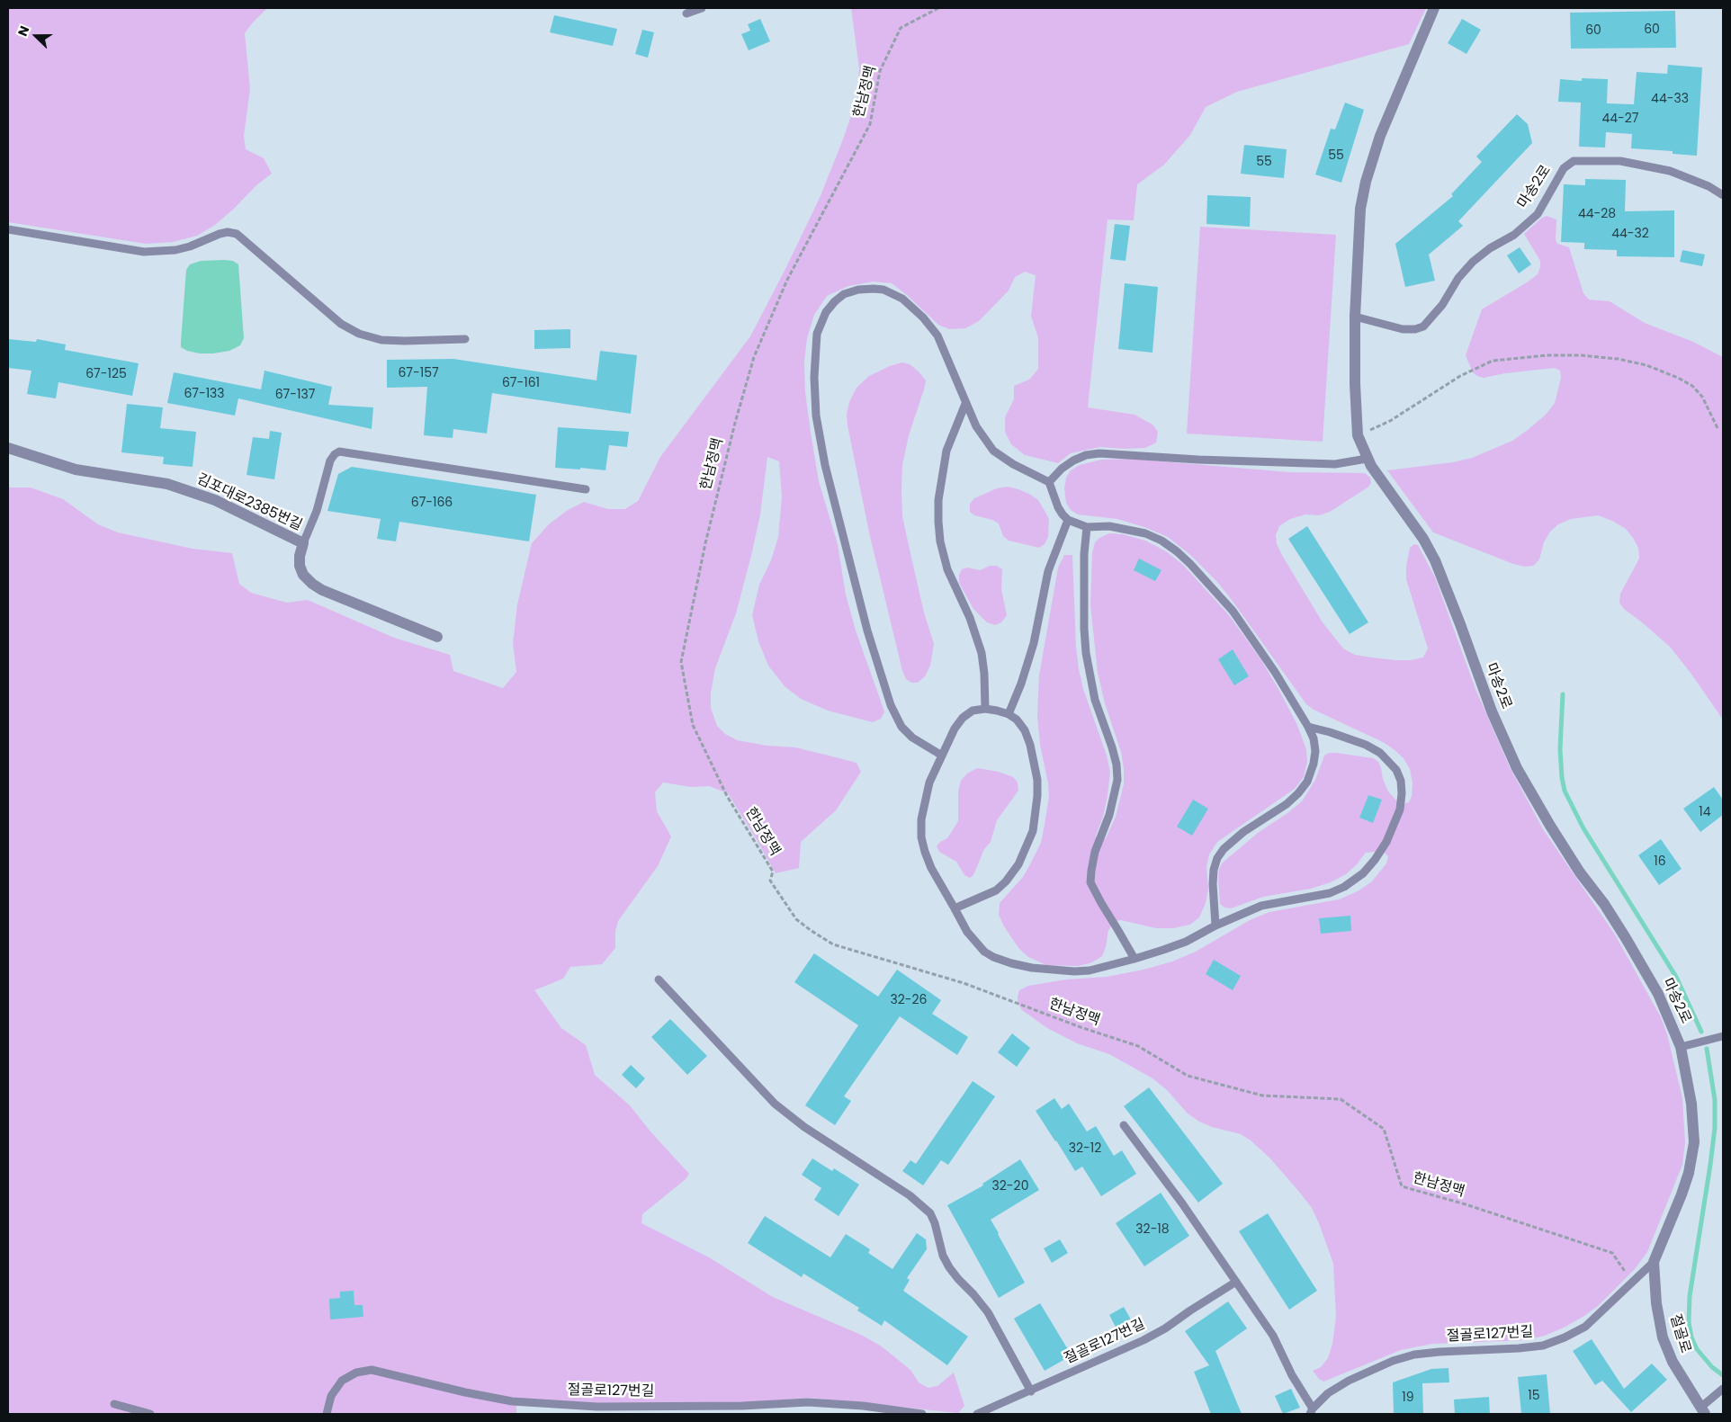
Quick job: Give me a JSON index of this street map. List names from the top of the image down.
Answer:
{
  "streets": {
    "street": ["마송2로", "김포대로2385번길", "절골로"],
    "lane": ["절골로127번길"],
    "path": ["한남정맥"]
  },
  "crossings": [
    ["한남정맥", "절골로127번길"],
    ["마송2로", "절골로"],
    ["마송2로", "절골로127번길"],
    ["절골로", "절골로127번길"]
  ],
  "house_numbers": [
    "60",
    "60",
    "44-33",
    "44-27",
    "55",
    "55",
    "44-28",
    "44-32",
    "67-157",
    "67-125",
    "67-161",
    "67-133",
    "67-137",
    "67-166",
    "14",
    "16",
    "32-26",
    "32-12",
    "32-20",
    "32-18",
    "15",
    "19"
  ],
  "north": "left"
}
